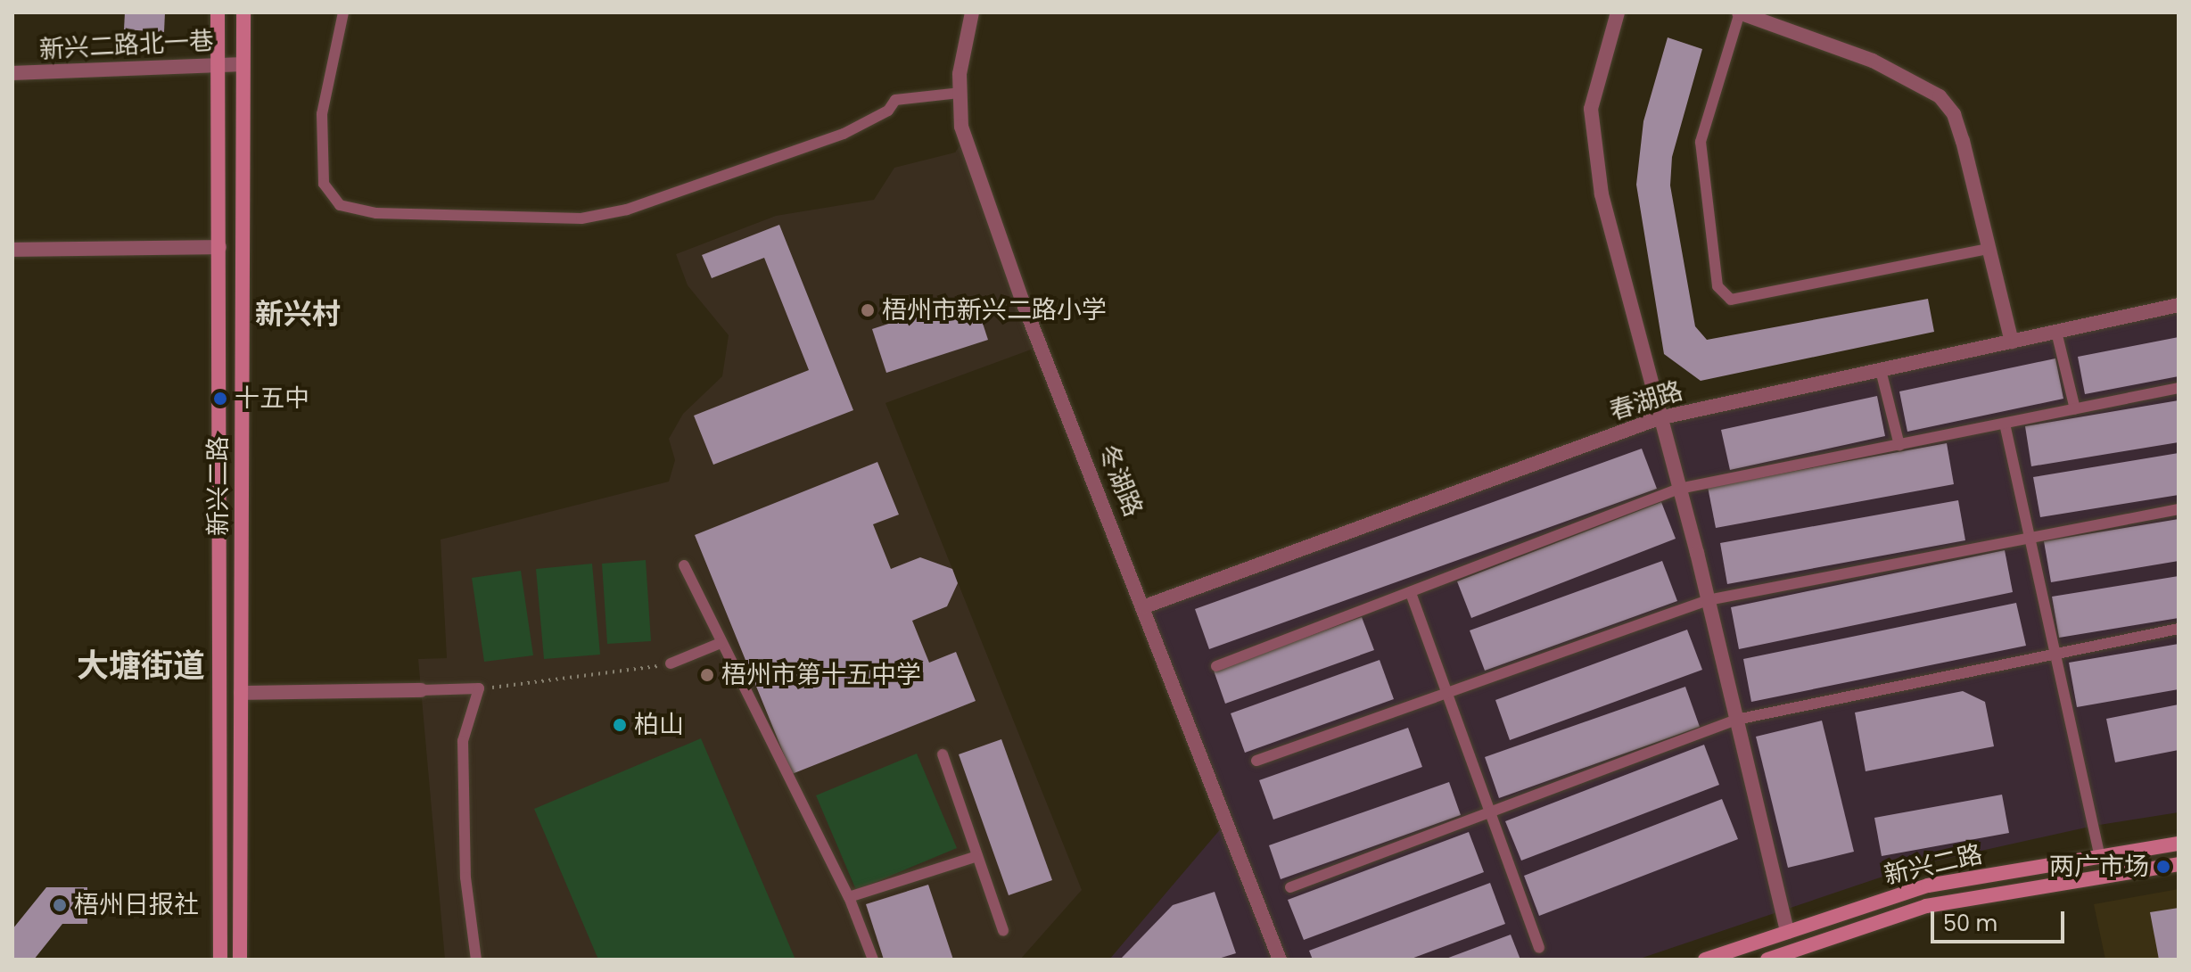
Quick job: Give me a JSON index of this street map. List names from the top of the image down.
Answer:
{
  "streets": {
    "main road": ["新兴二路"],
    "street": ["新兴二路北一巷", "春湖路", "冬湖路"]
  },
  "crossings": [
    ["新兴二路北一巷", "新兴二路"],
    ["春湖路", "冬湖路"]
  ],
  "districts": ["新兴村", "大塘街道"],
  "places": [
    "梧州市新兴二路小学",
    "十五中",
    "梧州市第十五中学",
    "柏山",
    "两广市场",
    "梧州日报社"
  ],
  "scale_bar": "50 m"
}
